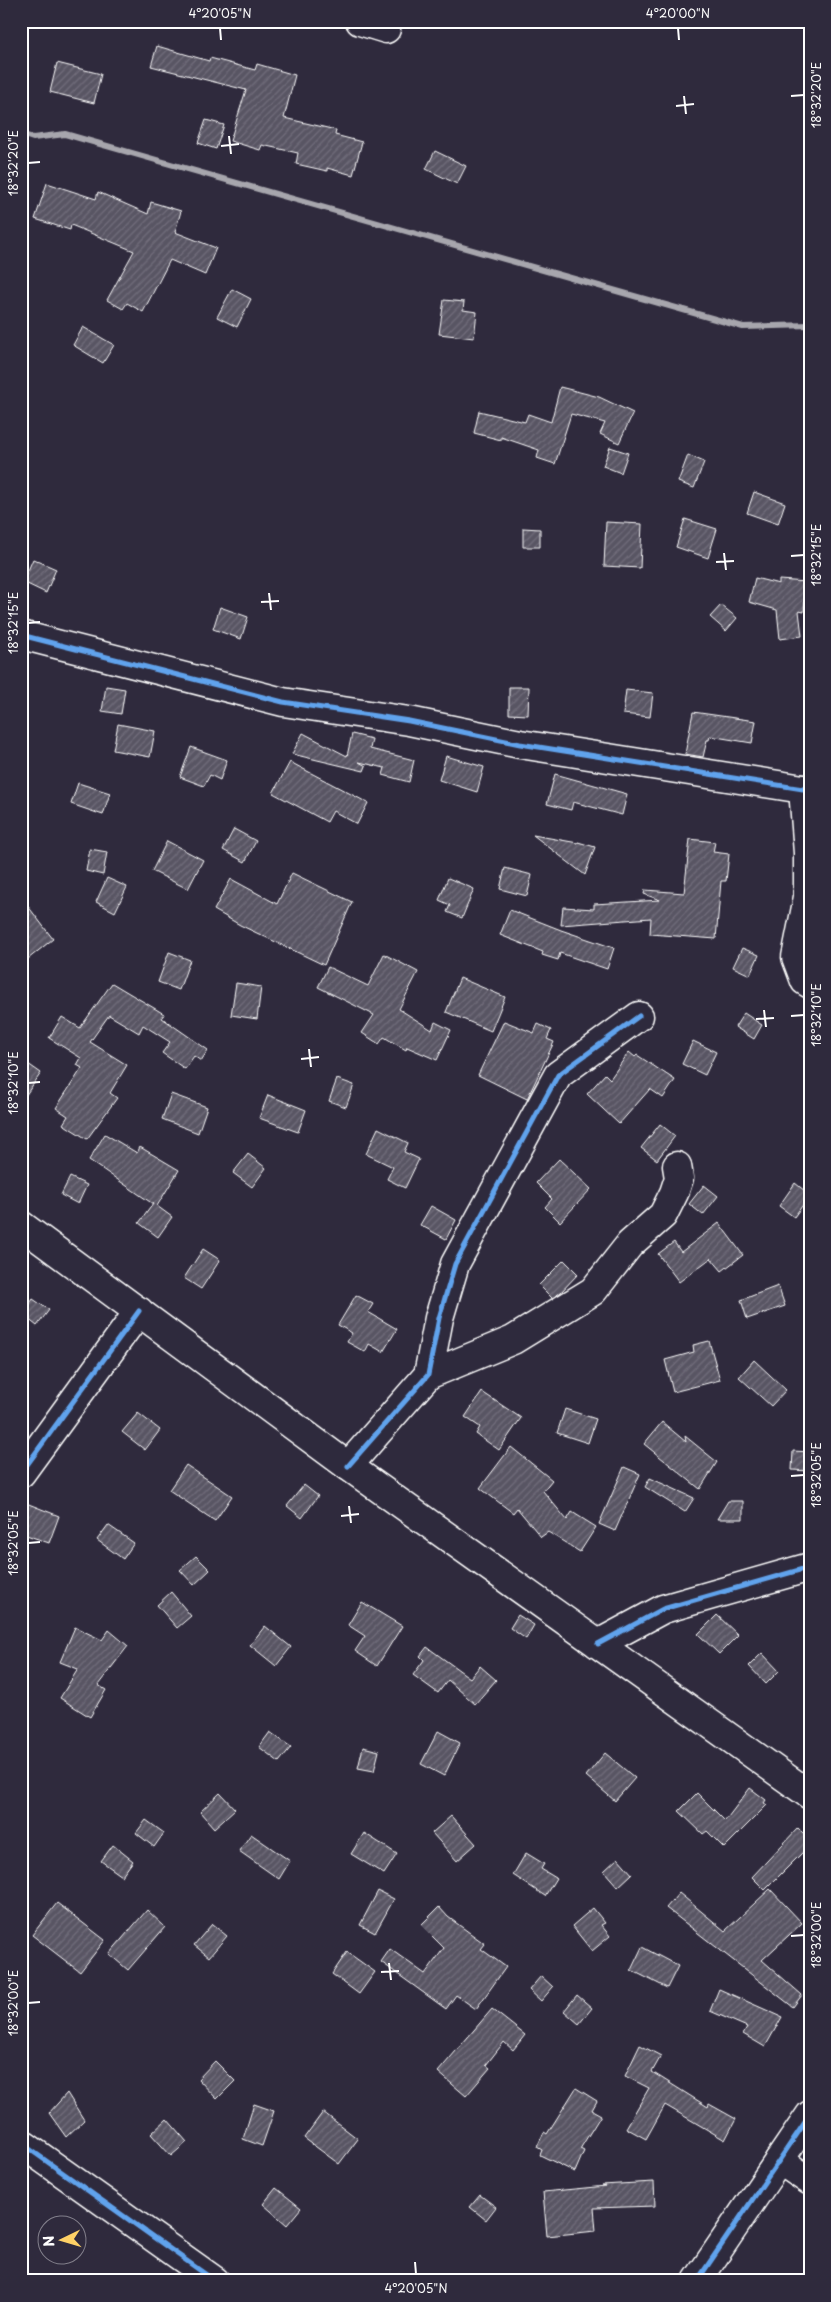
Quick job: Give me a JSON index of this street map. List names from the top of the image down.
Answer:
{
  "north": "left",
  "coordinates": [
    "4°20'05\"N",
    "4°20'00\"N",
    "18°32'20\"E",
    "18°32'15\"E",
    "18°32'10\"E",
    "18°32'05\"E",
    "18°32'00\"E"
  ]
}
